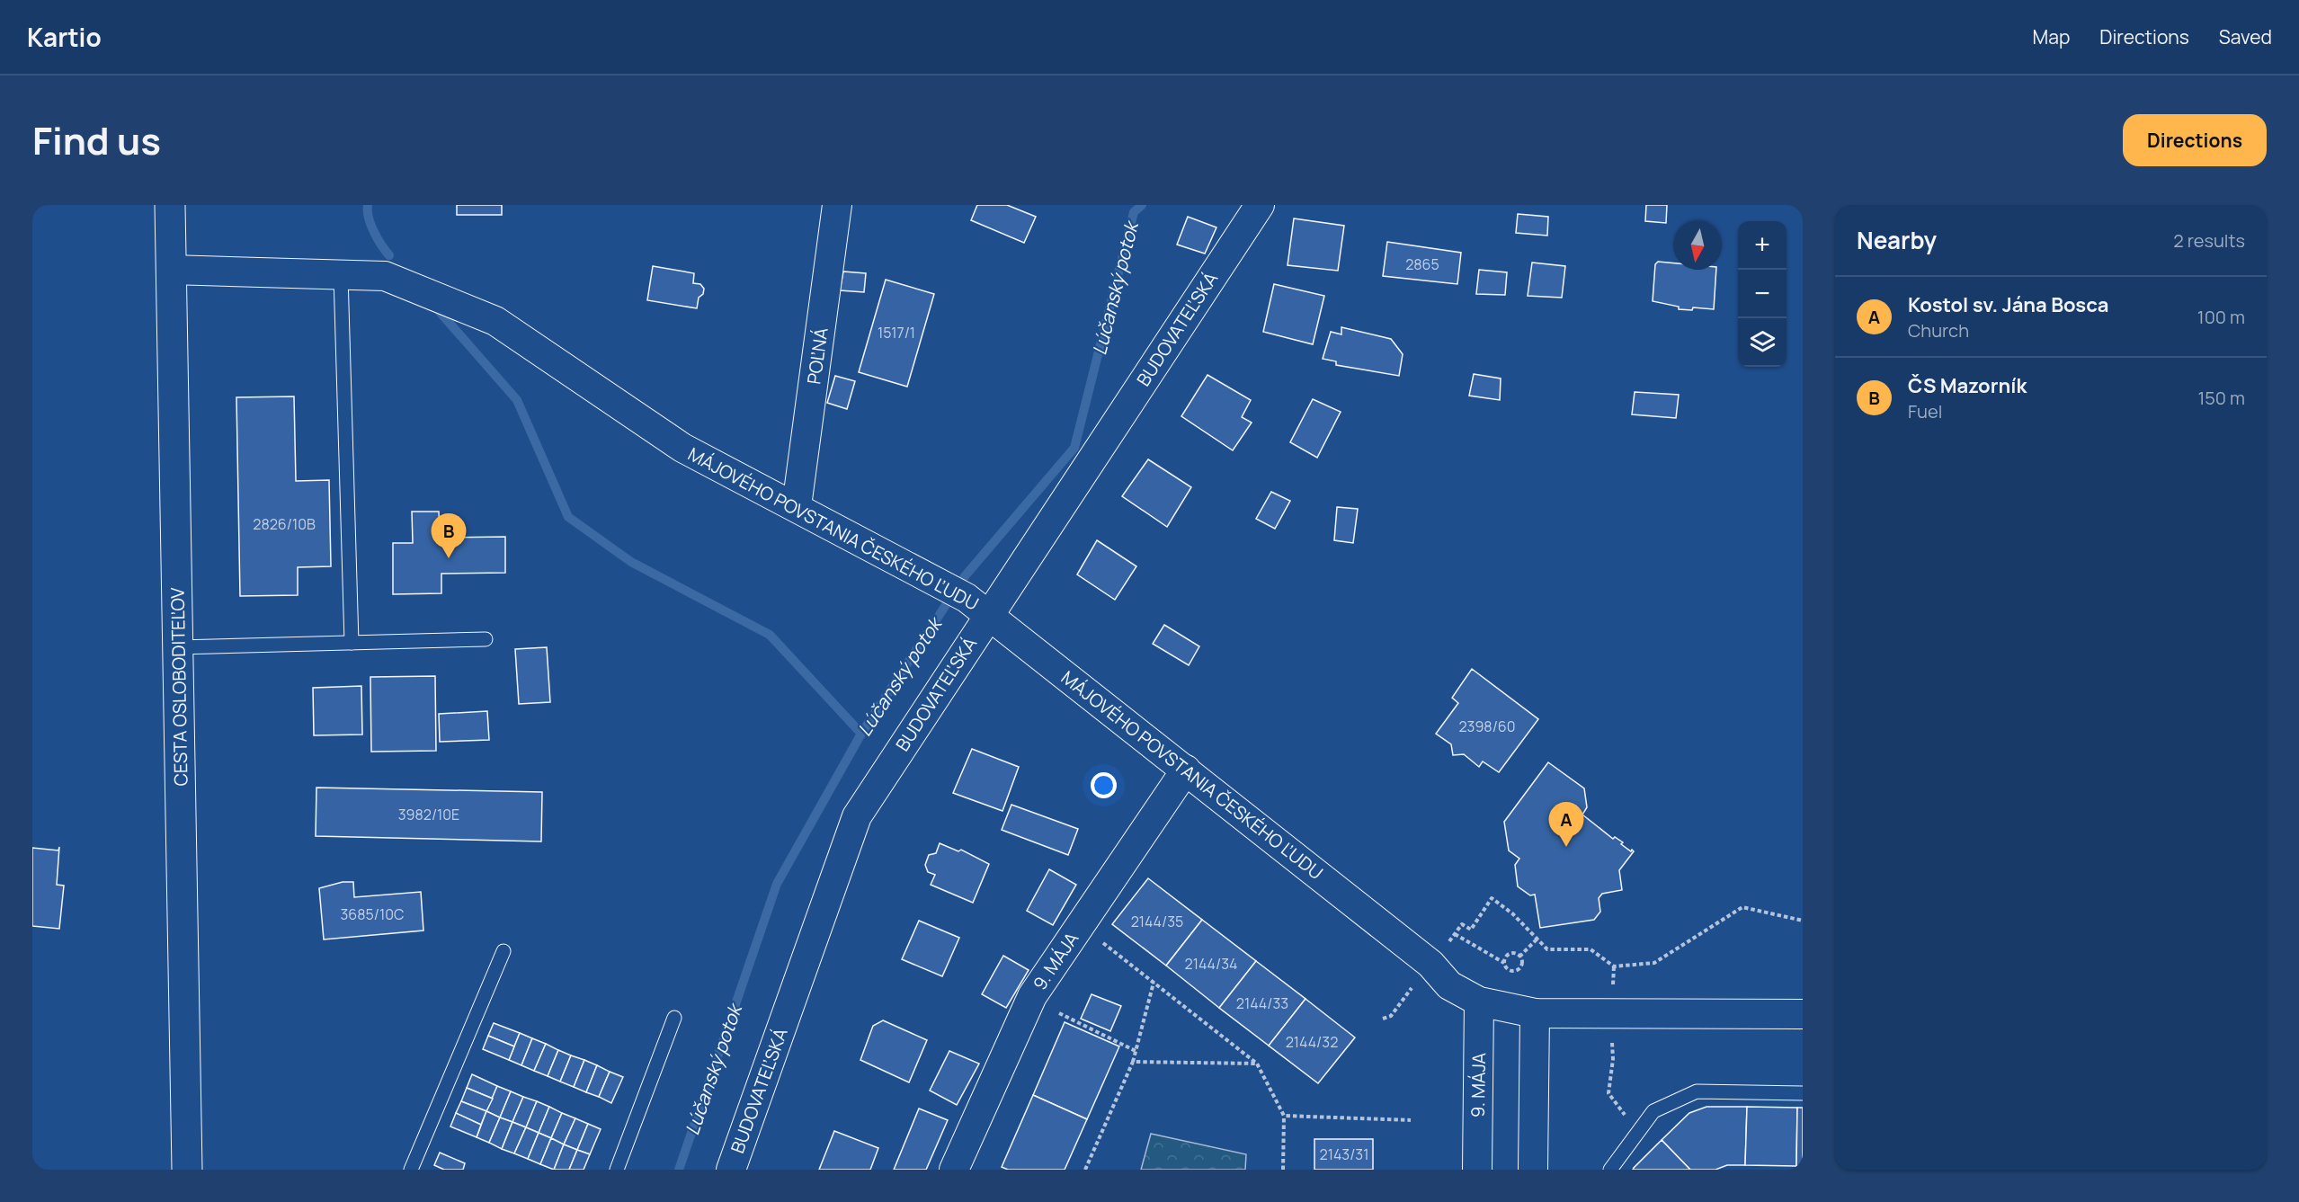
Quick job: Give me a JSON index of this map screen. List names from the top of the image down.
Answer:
{
  "streets": {
    "main road": ["CESTA OSLOBODITEĽOV"],
    "street": [
      "BUDOVATEĽSKÁ",
      "POĽNÁ",
      "MÁJOVÉHO POVSTANIA ČESKÉHO ĽUDU",
      "9. MÁJA"
    ]
  },
  "crossings": [
    ["BUDOVATEĽSKÁ", "MÁJOVÉHO POVSTANIA ČESKÉHO ĽUDU"],
    ["POĽNÁ", "MÁJOVÉHO POVSTANIA ČESKÉHO ĽUDU"],
    ["MÁJOVÉHO POVSTANIA ČESKÉHO ĽUDU", "CESTA OSLOBODITEĽOV"],
    ["MÁJOVÉHO POVSTANIA ČESKÉHO ĽUDU", "9. MÁJA"]
  ],
  "water": ["Lúčanský potok"],
  "house_numbers": [
    "2865",
    "1517/1",
    "2826/10B",
    "2398/60",
    "3982/10E",
    "3685/10C",
    "2144/35",
    "2144/34",
    "2144/33",
    "2144/32",
    "2143/31"
  ],
  "north": "bottom",
  "page": {
    "header": "Kartio",
    "nav": ["Map", "Directions", "Saved"],
    "title": "Find us",
    "buttons": "Directions",
    "heading": ["Nearby", "2 results"],
    "map_buttons": ["+", "−"],
    "list": [
      {
        "mark": "A",
        "name": "Kostol sv. Jána Bosca",
        "note": "Church",
        "value": "100 m"
      },
      {
        "mark": "B",
        "name": "ČS Mazorník",
        "note": "Fuel",
        "value": "150 m"
      }
    ],
    "pins": ["B", "A"]
  }
}
